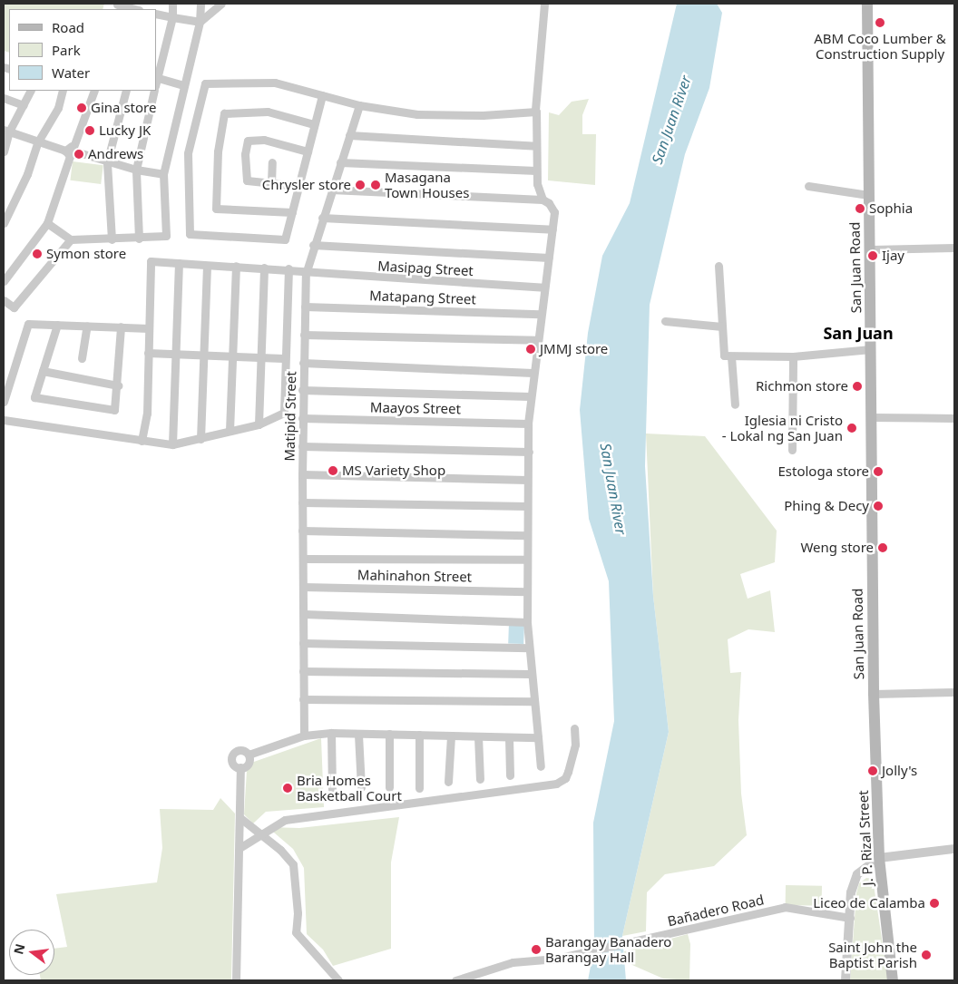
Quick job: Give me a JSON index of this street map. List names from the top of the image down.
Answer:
{
  "streets": {
    "main road": ["San Juan Road", "J. P. Rizal Street"],
    "street": [
      "Masipag Street",
      "Matapang Street",
      "Maayos Street",
      "Matipid Street",
      "Mahinahon Street",
      "Bañadero Road"
    ]
  },
  "crossings": [
    ["San Juan Road", "J. P. Rizal Street"],
    ["Masipag Street", "Matipid Street"],
    ["Matapang Street", "Matipid Street"],
    ["Maayos Street", "Matipid Street"],
    ["Matipid Street", "Mahinahon Street"]
  ],
  "districts": ["San Juan"],
  "water": ["San Juan River"],
  "places": [
    "ABM Coco Lumber & Construction Supply",
    "Gina store",
    "Lucky JK",
    "Andrews",
    "Chrysler store",
    "Masagana Town Houses",
    "Sophia",
    "Symon store",
    "Ijay",
    "JMMJ store",
    "Richmon store",
    "Iglesia ni Cristo - Lokal ng San Juan",
    "MS Variety Shop",
    "Estologa store",
    "Phing & Decy",
    "Weng store",
    "Jolly's",
    "Bria Homes Basketball Court",
    "Liceo de Calamba",
    "Barangay Banadero Barangay Hall",
    "Saint John the Baptist Parish"
  ],
  "legend": ["Road", "Park", "Water"],
  "north": "left"
}
